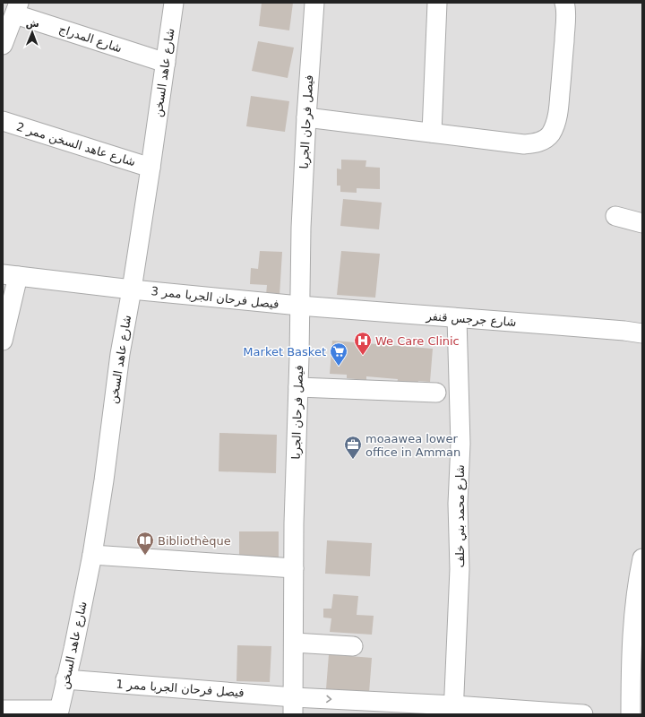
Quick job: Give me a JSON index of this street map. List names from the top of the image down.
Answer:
{
  "streets": {
    "street": [
      "شارع المدراج",
      "شارع عاهد السخن",
      "فيصل فرحان الجربا",
      "شارع عاهد السخن ممر 2",
      "فيصل فرحان الجربا ممر 3",
      "شارع جرجس قنفر",
      "شارع محمد بني خلف",
      "فيصل فرحان الجربا ممر 1"
    ]
  },
  "crossings": [
    ["شارع المدراج", "شارع عاهد السخن"],
    ["شارع عاهد السخن", "شارع عاهد السخن ممر 2"],
    ["شارع عاهد السخن", "فيصل فرحان الجربا ممر 3"],
    ["شارع عاهد السخن", "فيصل فرحان الجربا ممر 1"],
    ["فيصل فرحان الجربا", "فيصل فرحان الجربا ممر 3"],
    ["فيصل فرحان الجربا", "شارع جرجس قنفر"],
    ["فيصل فرحان الجربا", "فيصل فرحان الجربا ممر 1"],
    ["فيصل فرحان الجربا ممر 3", "شارع جرجس قنفر"],
    ["شارع جرجس قنفر", "شارع محمد بني خلف"],
    ["شارع محمد بني خلف", "فيصل فرحان الجربا ممر 1"]
  ],
  "places": {
    "hospital": ["We Care Clinic"],
    "supermarket": ["Market Basket"],
    "office": ["moaawea lower office in Amman"],
    "library": ["Bibliothèque"]
  },
  "north": "top"
}
